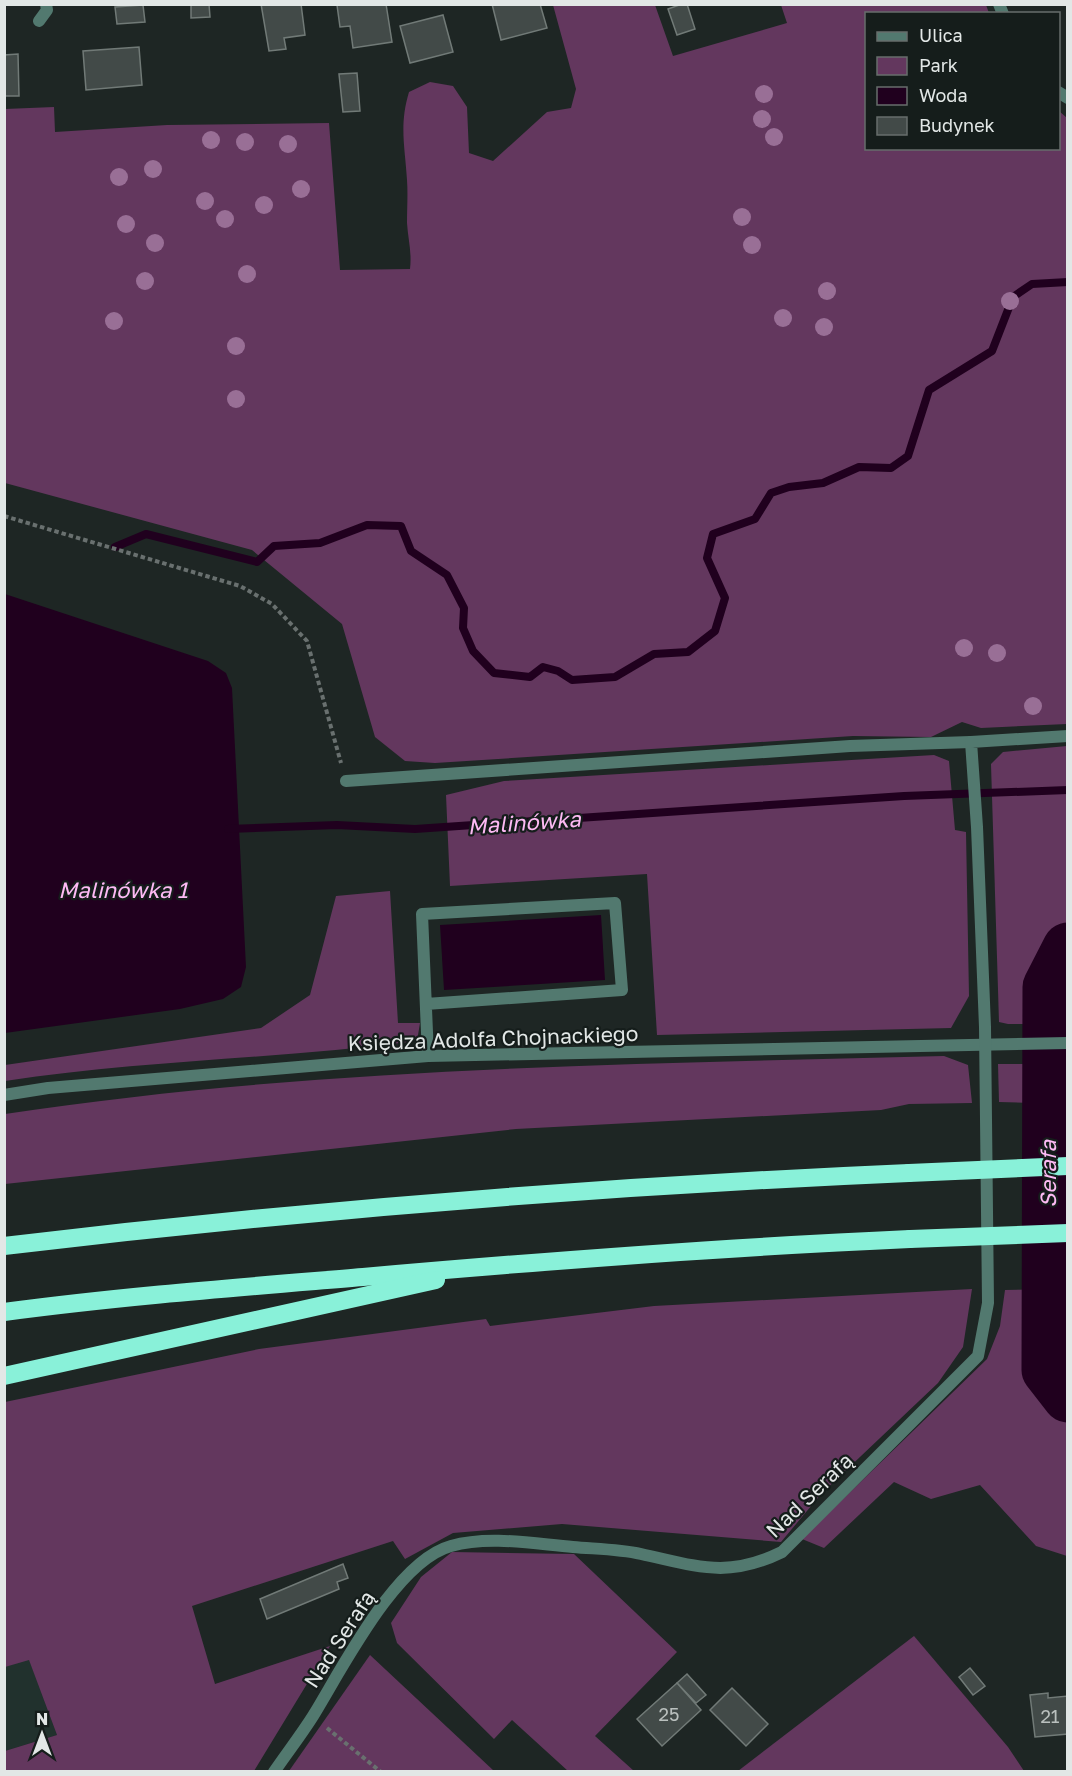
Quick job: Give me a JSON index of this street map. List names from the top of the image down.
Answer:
{
  "streets": {
    "street": ["Księdza Adolfa Chojnackiego", "Nad Serafą"]
  },
  "crossings": [
    ["Księdza Adolfa Chojnackiego", "Nad Serafą"]
  ],
  "water": ["Malinówka", "Malinówka 1", "Serafa"],
  "house_numbers": ["25", "21"],
  "legend": [
    "Ulica",
    "Park",
    "Woda",
    "Budynek"
  ],
  "north": "top"
}
